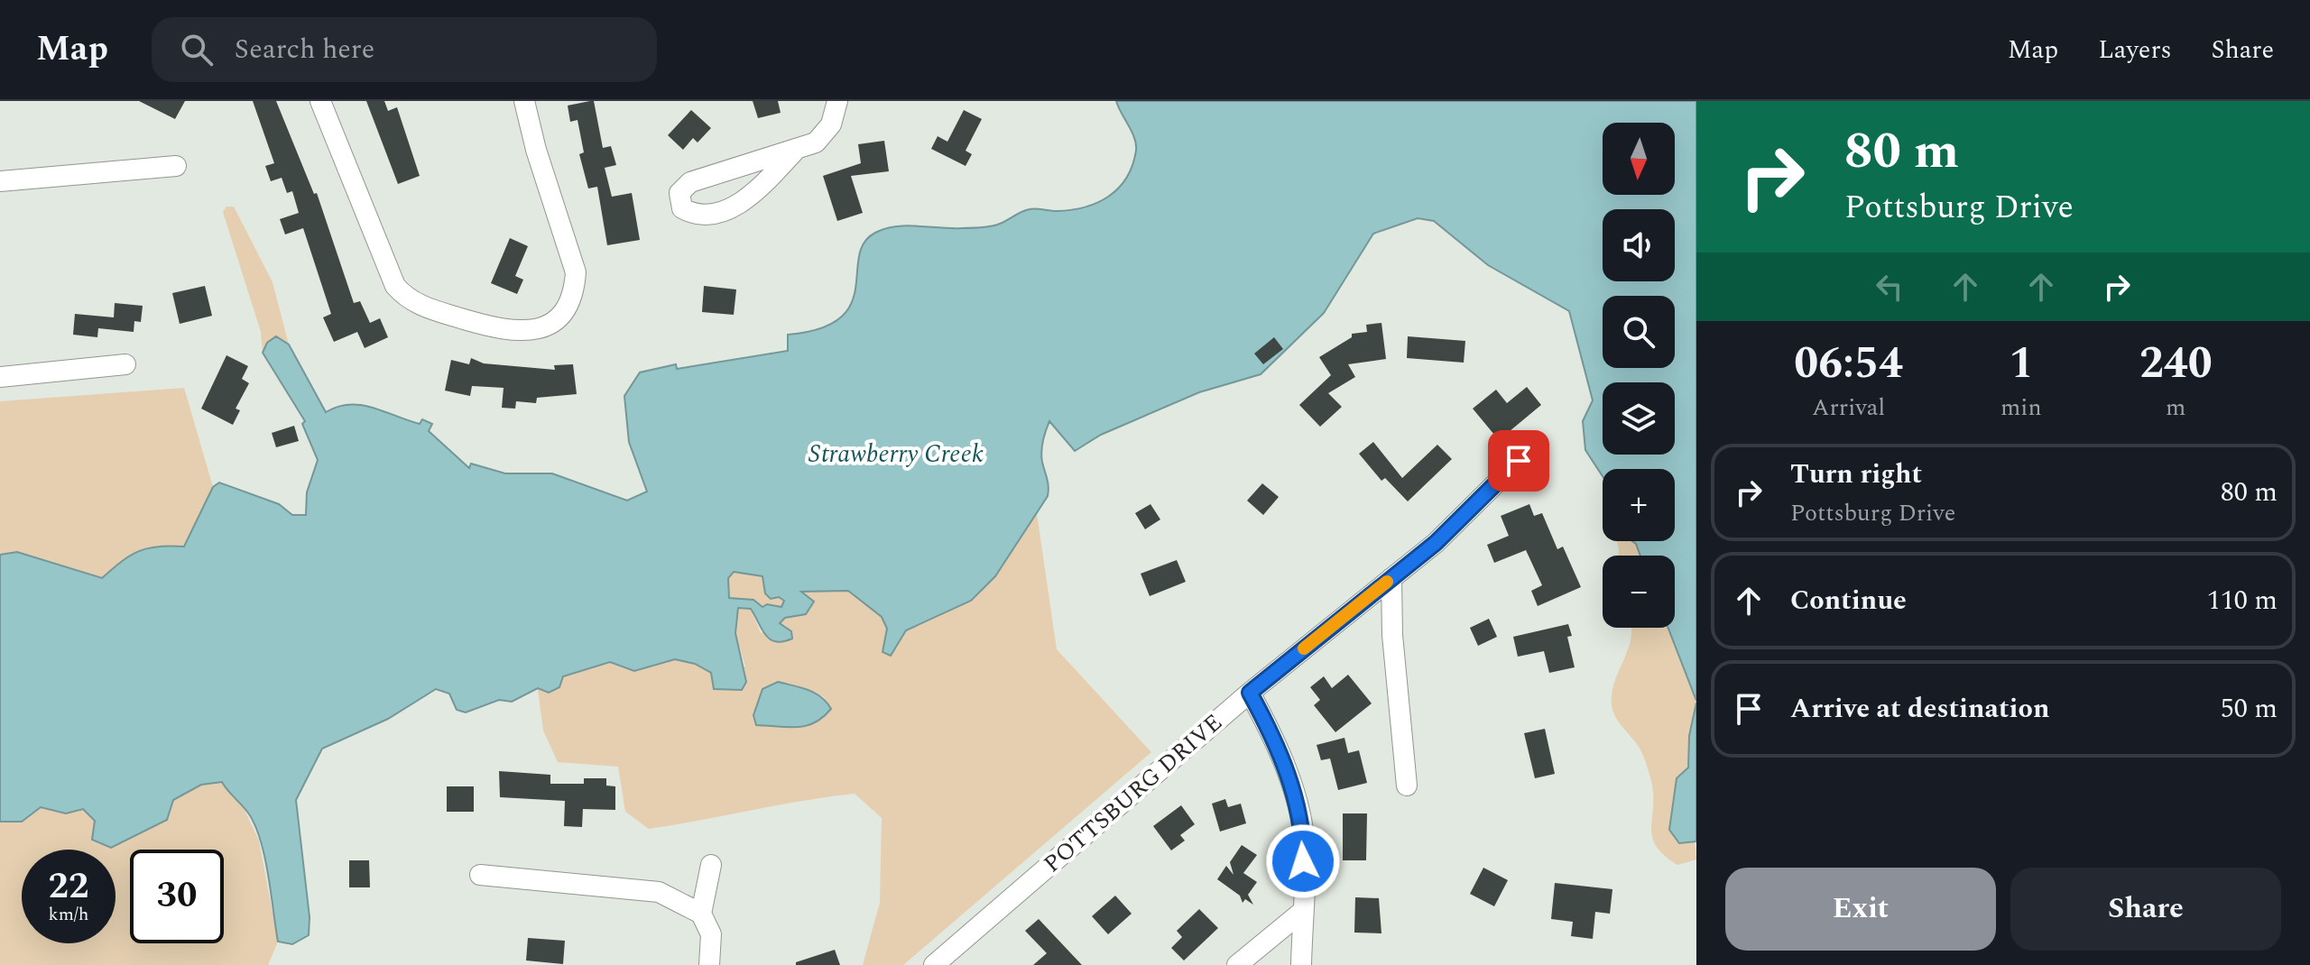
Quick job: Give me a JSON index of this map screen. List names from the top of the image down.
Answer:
{
  "streets": {
    "street": ["POTTSBURG DRIVE"]
  },
  "water": ["Strawberry Creek"],
  "north": "bottom",
  "page": {
    "header": "Map",
    "search": "Search here",
    "nav": ["Map", "Layers", "Share"],
    "turn": ["80 m", "Pottsburg Drive"],
    "map_buttons": ["+", "−"],
    "eta": [
      "06:54",
      "Arrival",
      "1",
      "min",
      "240",
      "m"
    ],
    "list": [
      {
        "name": "Turn right",
        "note": "Pottsburg Drive",
        "value": "80 m"
      },
      {
        "name": "Continue",
        "value": "110 m"
      },
      {
        "name": "Arrive at destination",
        "value": "50 m"
      }
    ],
    "speed": "22 km/h",
    "limit": "30",
    "buttons": ["Exit", "Share"]
  }
}
